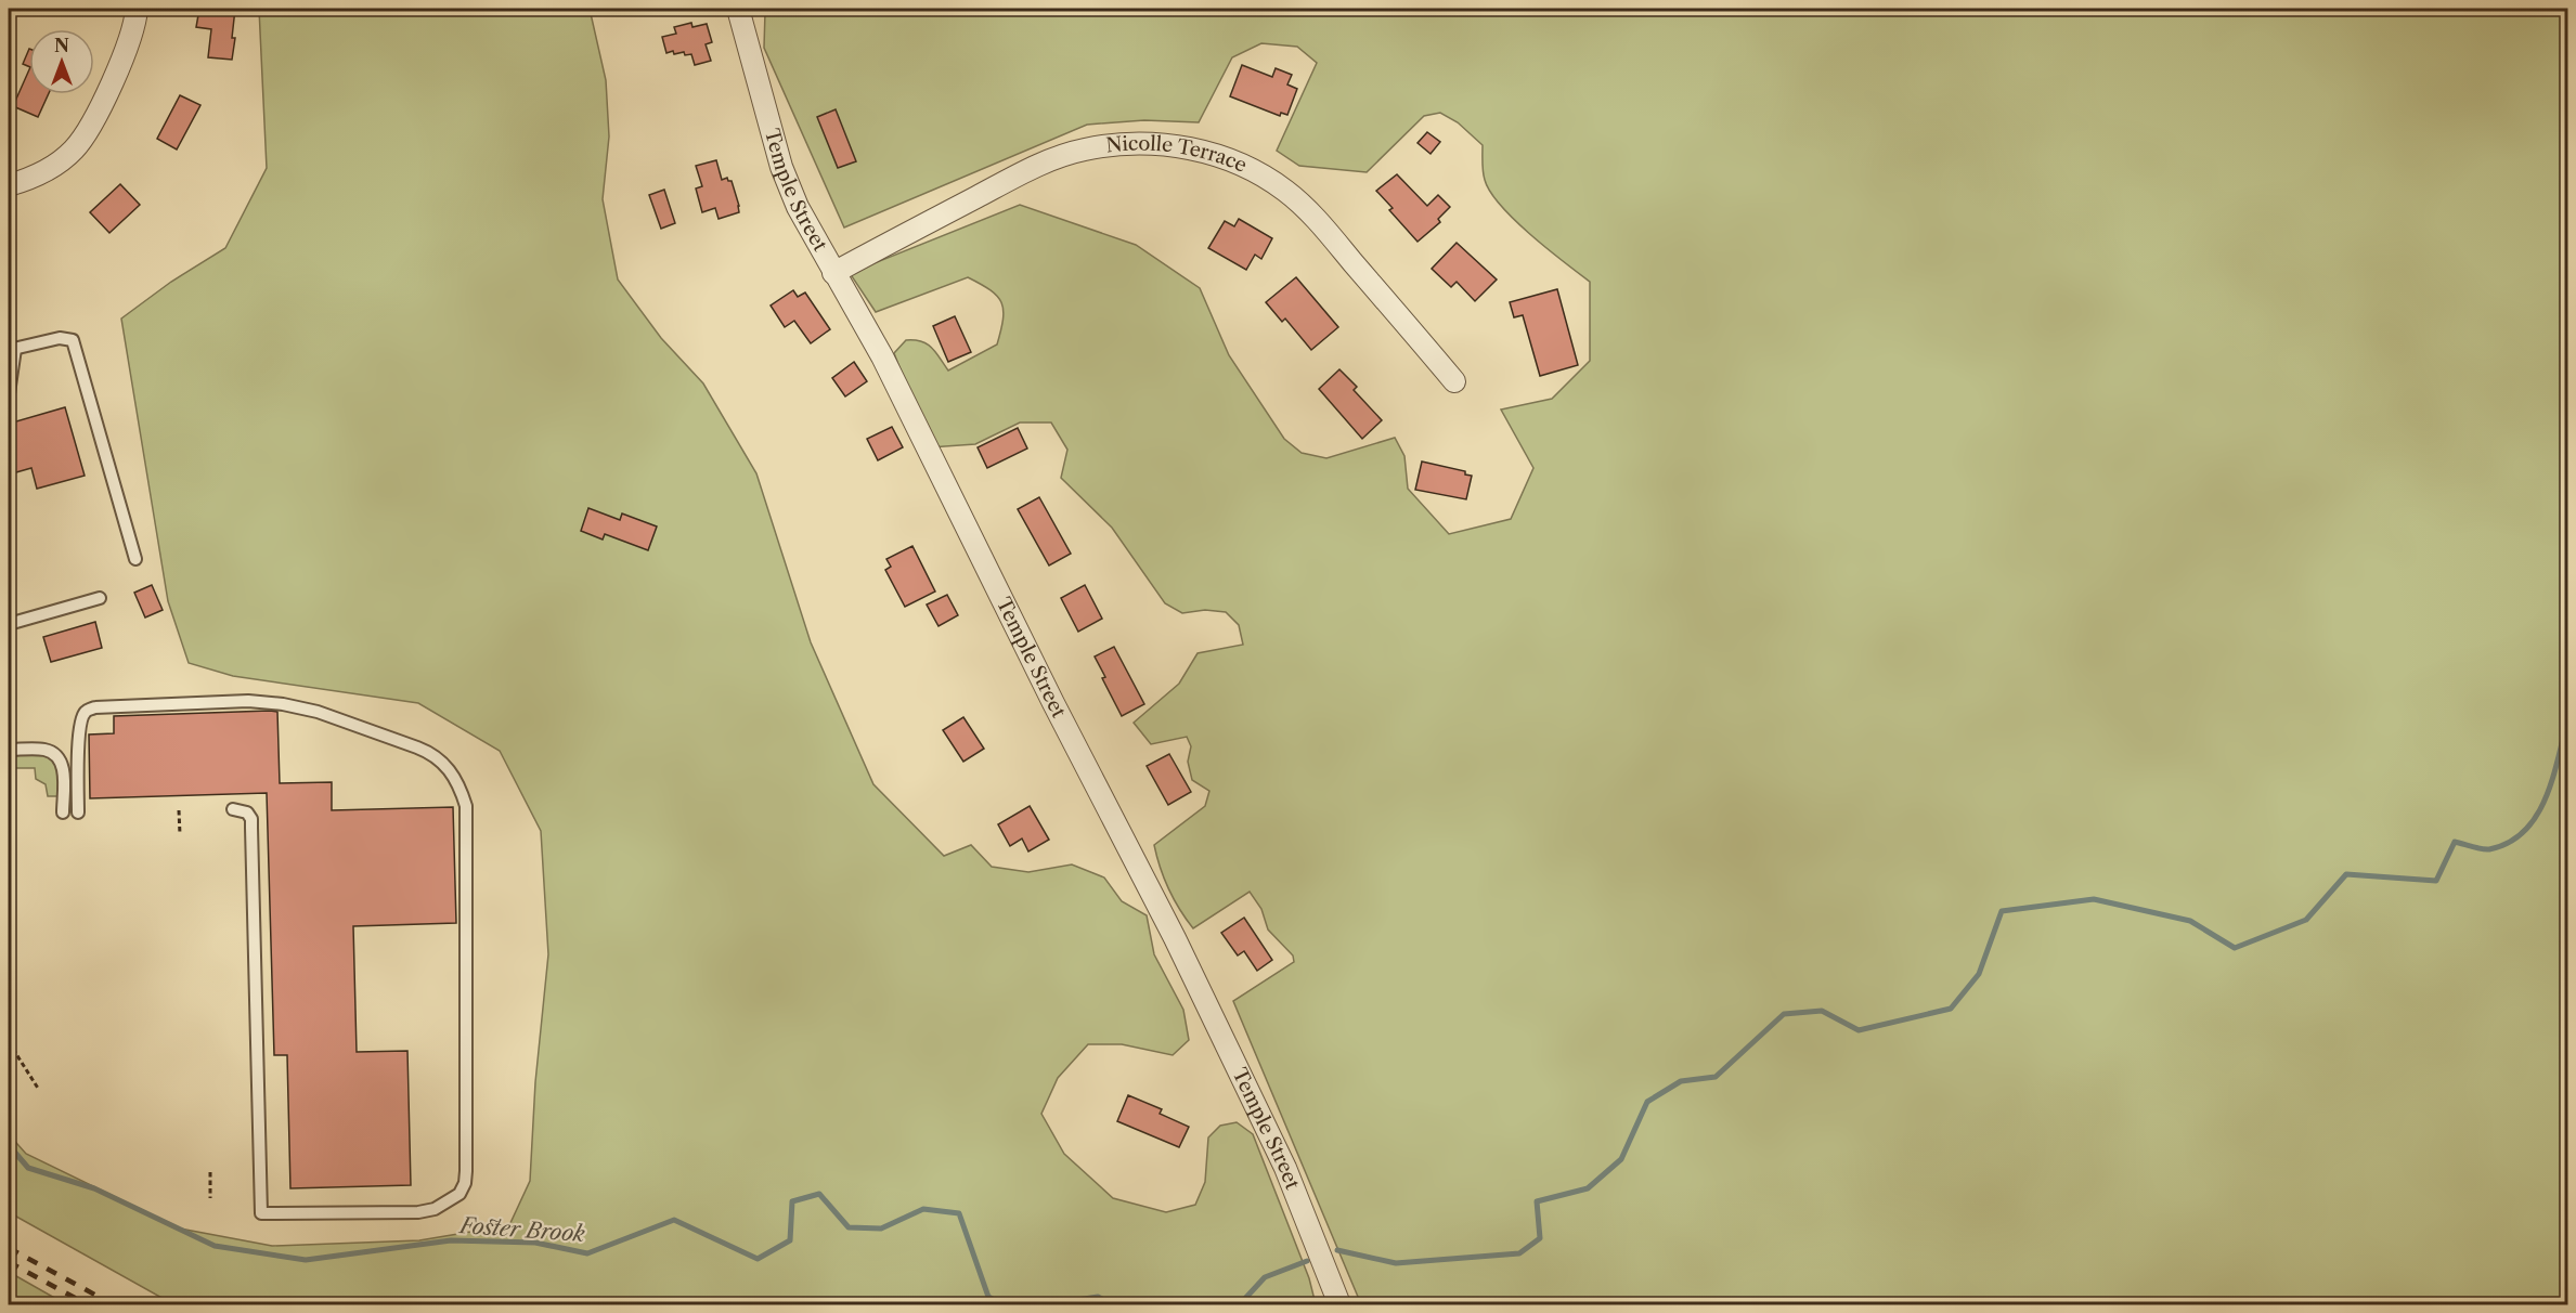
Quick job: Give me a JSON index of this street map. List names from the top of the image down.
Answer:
{
  "streets": {
    "street": ["Nicolle Terrace", "Temple Street"]
  },
  "crossings": [
    ["Nicolle Terrace", "Temple Street"]
  ],
  "water": ["Foster Brook"],
  "north": "top"
}
